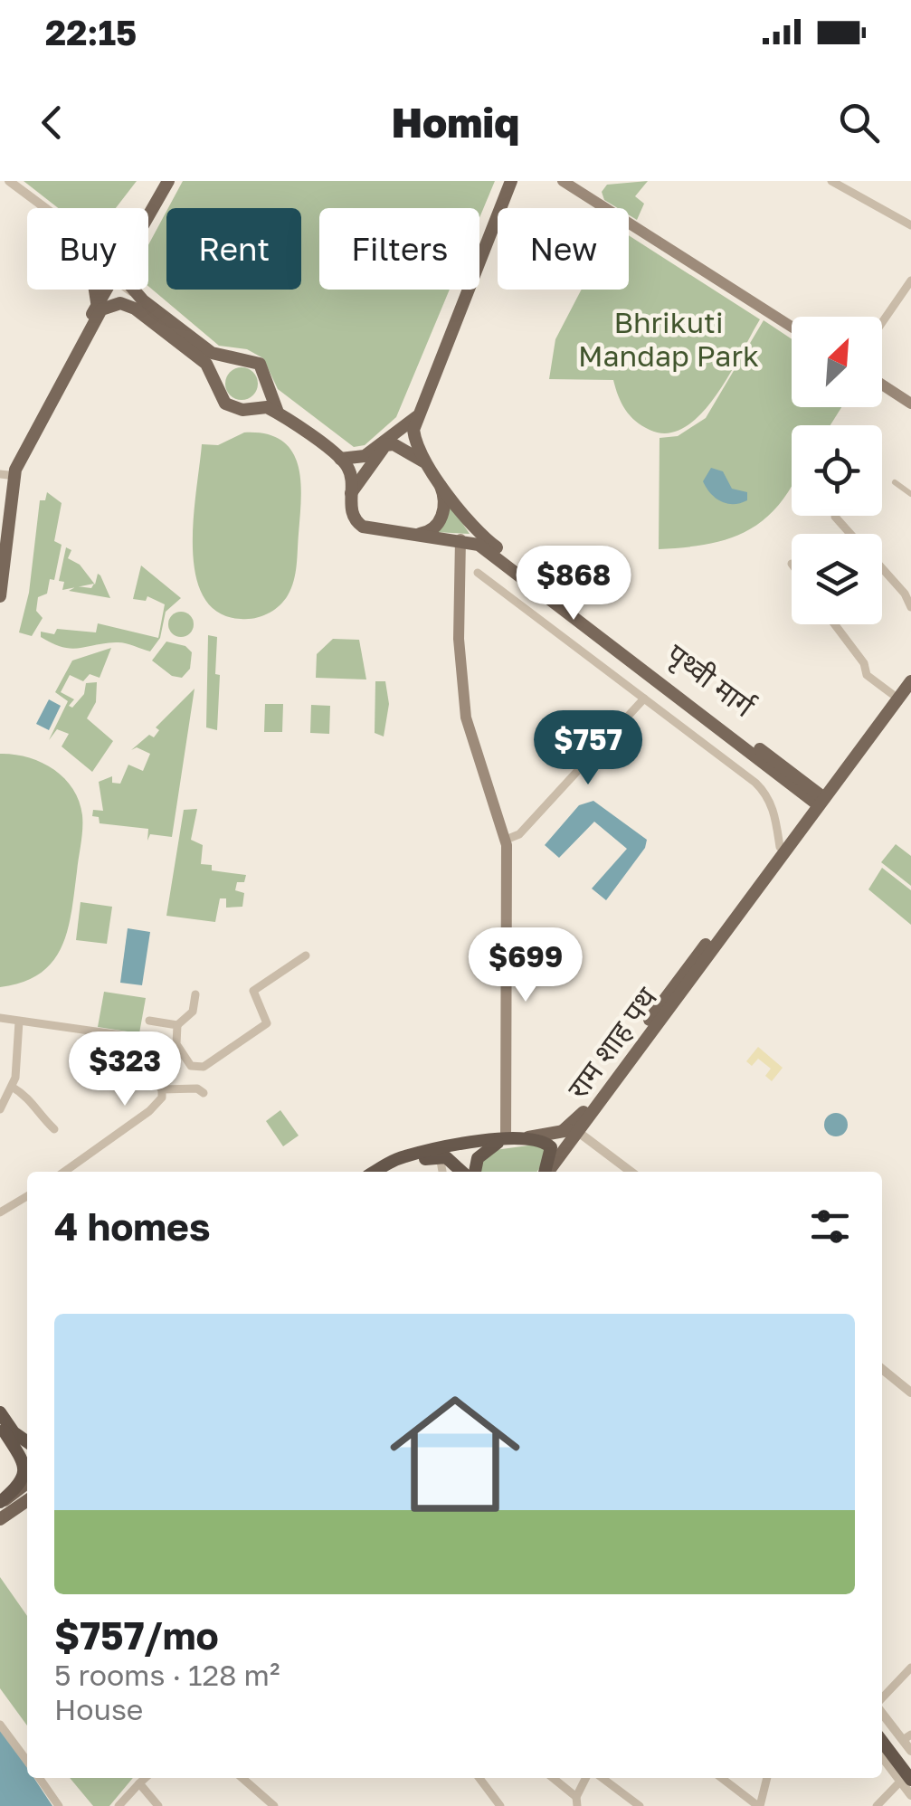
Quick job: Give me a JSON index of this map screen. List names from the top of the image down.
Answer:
{
  "streets": {
    "main road": ["पृथ्वी मार्ग", "राम शाह पथ"]
  },
  "crossings": [
    ["पृथ्वी मार्ग", "राम शाह पथ"]
  ],
  "parks": ["Bhrikuti Mandap Park"],
  "north": "top right",
  "page": {
    "status": "22:15",
    "header": "Homiq",
    "chip": [
      "Buy",
      "Rent",
      "Filters",
      "New"
    ],
    "price": [
      "$868",
      "$757",
      "$699",
      "$323"
    ],
    "heading": "4 homes",
    "list": [
      {
        "name": "$757/mo",
        "note": "5 rooms · 128 m² · House"
      }
    ]
  }
}
